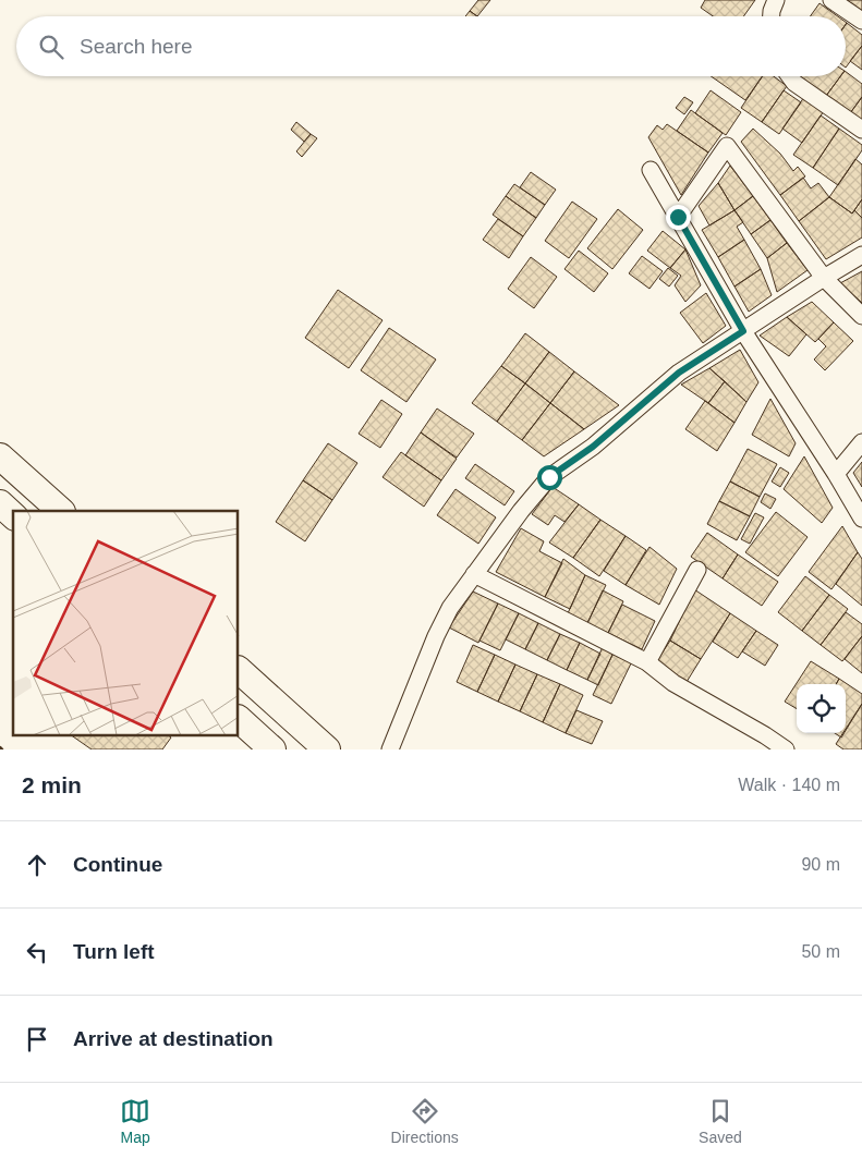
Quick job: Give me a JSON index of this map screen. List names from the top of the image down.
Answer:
{
  "page": {
    "search": "Search here",
    "heading": ["2 min", "Walk · 140 m"],
    "list": [
      ["Continue", "90 m"],
      ["Turn left", "50 m"],
      "Arrive at destination"
    ],
    "nav": ["Map", "Directions", "Saved"]
  }
}
